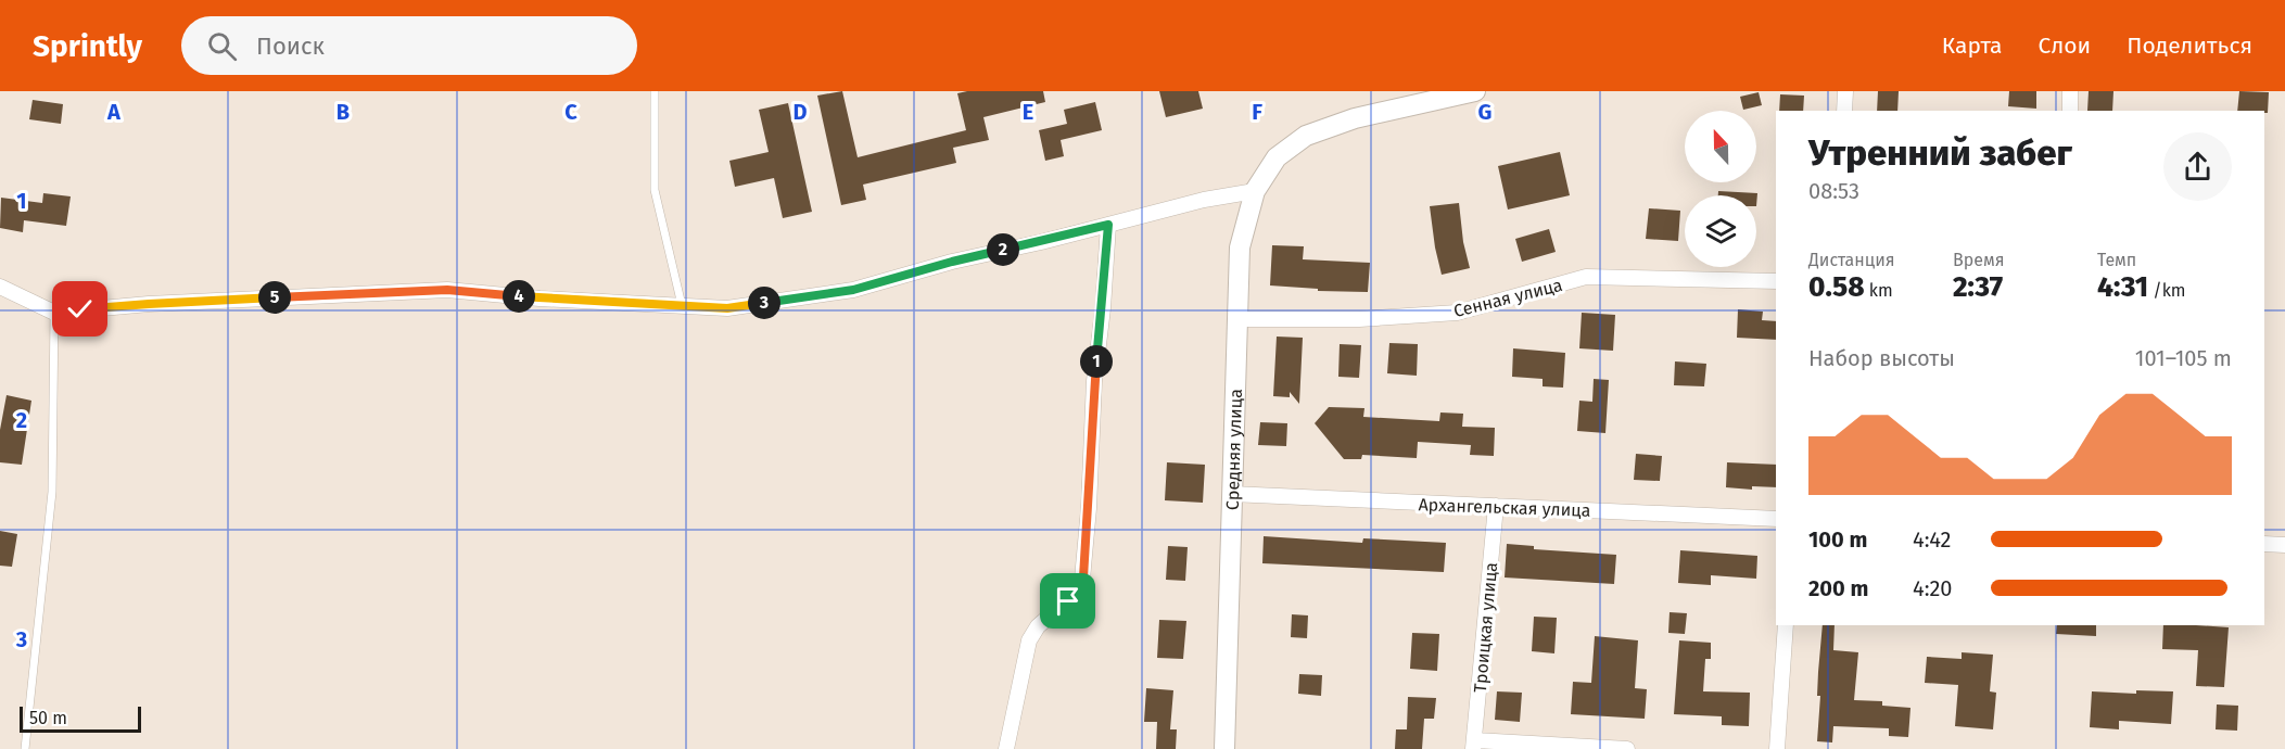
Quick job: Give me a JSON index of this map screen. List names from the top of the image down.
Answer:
{
  "streets": {
    "street": [
      "Сенная улица",
      "Средняя улица",
      "Архангельская улица",
      "Троицкая улица"
    ]
  },
  "crossings": [
    ["Сенная улица", "Средняя улица"],
    ["Средняя улица", "Архангельская улица"],
    ["Архангельская улица", "Троицкая улица"]
  ],
  "scale_bar": "50 m",
  "north": "top",
  "page": {
    "header": "Sprintly",
    "search": "Поиск",
    "nav": ["Карта", "Слои", "Поделиться"],
    "heading": ["Утренний забег", "08:53"],
    "stats": [
      ["Дистанция", "0.58 km"],
      ["Время", "2:37"],
      ["Темп", "4:31 /km"]
    ],
    "pins": [
      "2",
      "4",
      "5",
      "3",
      "1"
    ],
    "chart": ["Набор высоты", "101–105 m"],
    "list": [
      {
        "name": "100 m",
        "note": "4:42"
      },
      {
        "name": "200 m",
        "note": "4:20"
      }
    ],
    "scale": "50 m"
  },
  "grid": {
    "columns": [
      "A",
      "B",
      "C",
      "D",
      "E",
      "F",
      "G"
    ],
    "rows": ["1", "2", "3"]
  }
}
